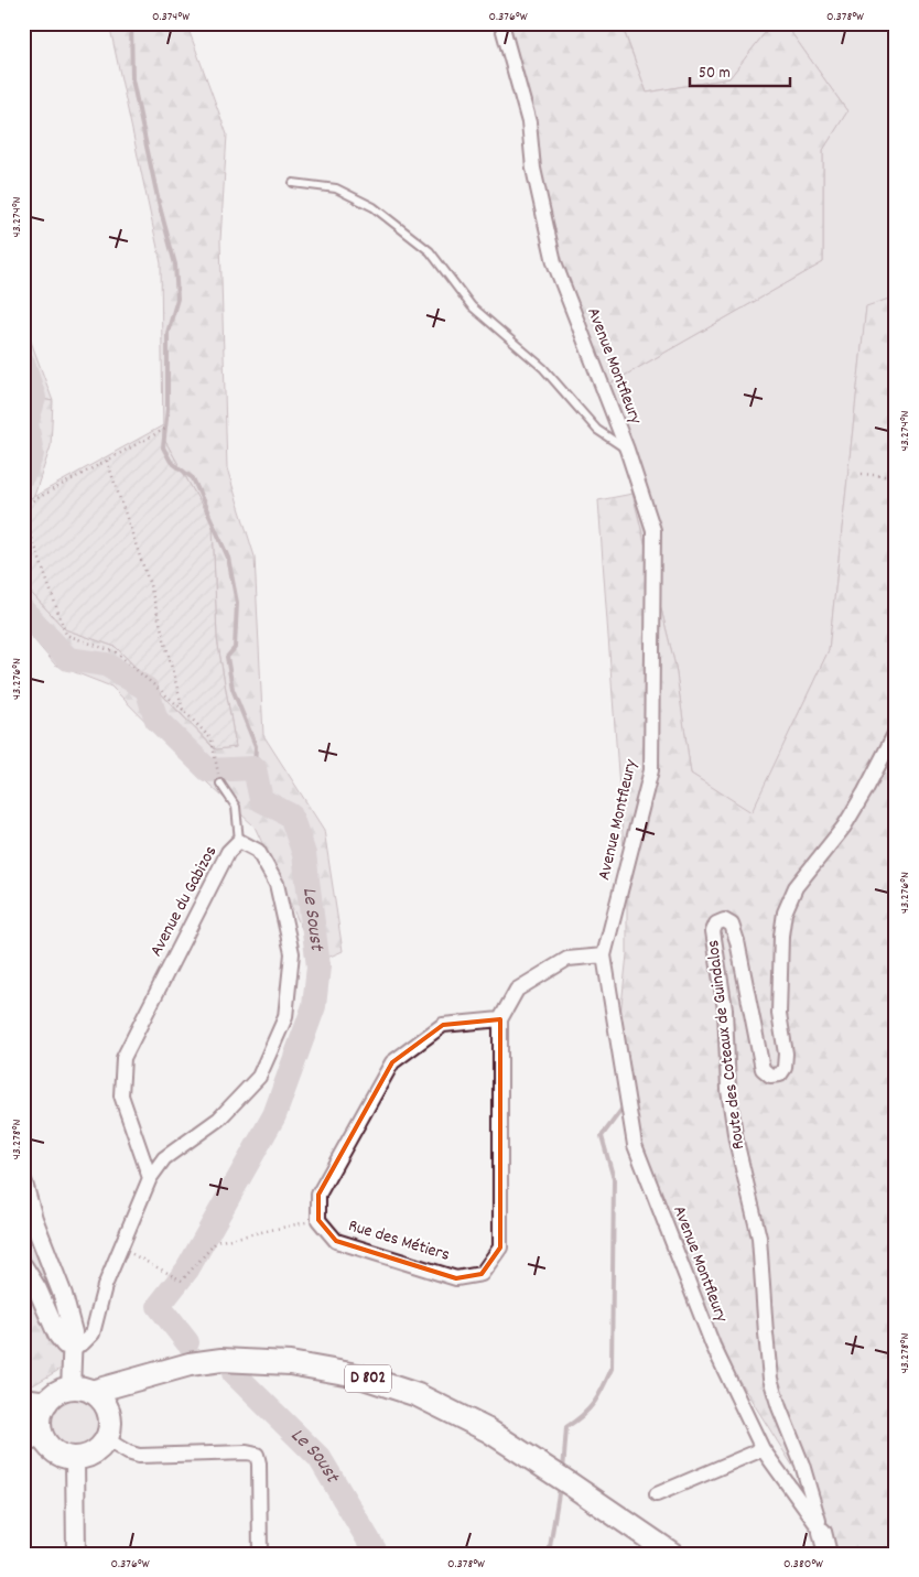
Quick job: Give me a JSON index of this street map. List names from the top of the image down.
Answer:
{
  "streets": {
    "main road": ["D 802"],
    "street": [
      "Avenue Montfleury",
      "Avenue du Gabizos",
      "Route des Coteaux de Guindalos",
      "Rue des Métiers"
    ]
  },
  "crossings": [
    ["Avenue Montfleury", "Route des Coteaux de Guindalos"],
    ["Avenue Montfleury", "Rue des Métiers"]
  ],
  "water": ["Le Soust"],
  "scale_bar": "50 m",
  "coordinates": [
    "0.374°W",
    "0.376°W",
    "0.378°W",
    "43.274°N",
    "43.276°N",
    "43.278°N",
    "0.380°W"
  ]
}
